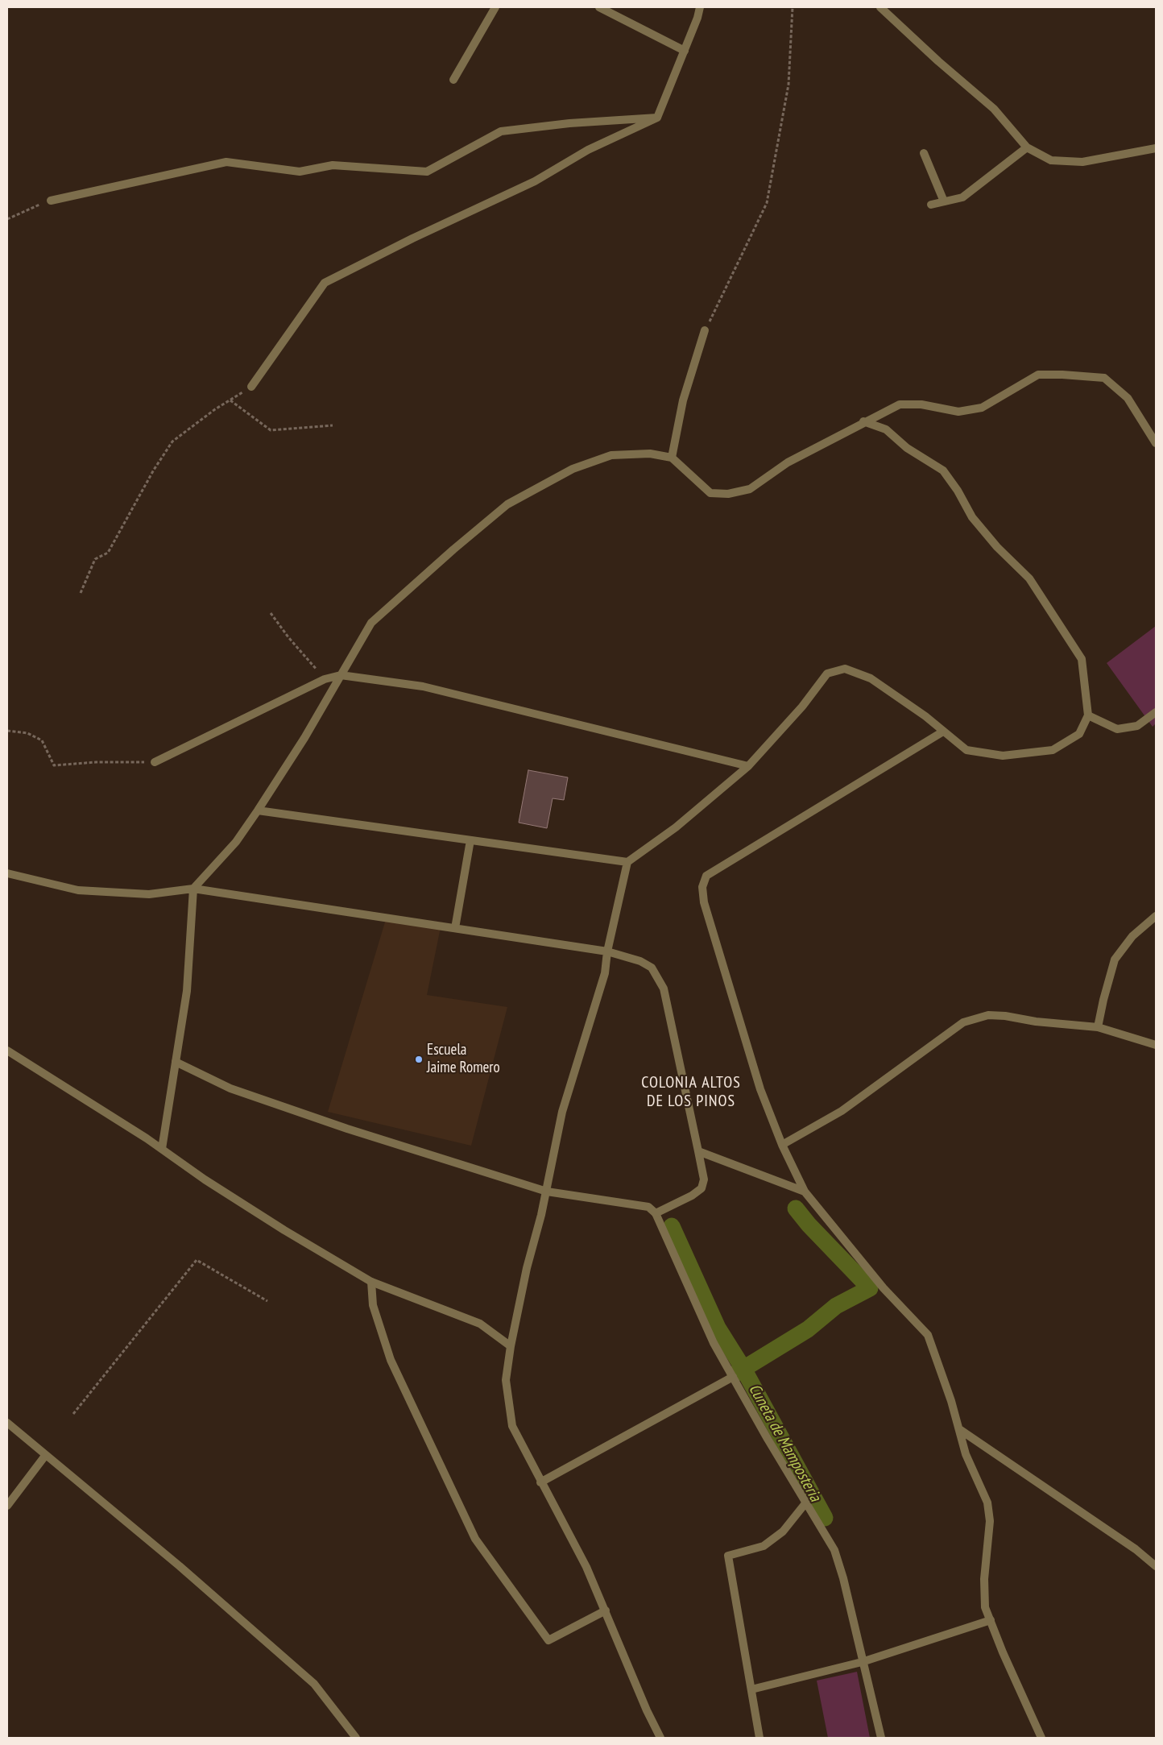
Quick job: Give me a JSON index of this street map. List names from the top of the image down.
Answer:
{
  "districts": ["COLONIA ALTOS DE LOS PINOS"],
  "water": ["Cuneta de Mamposteria"],
  "places": ["Escuela Jaime Romero"]
}
